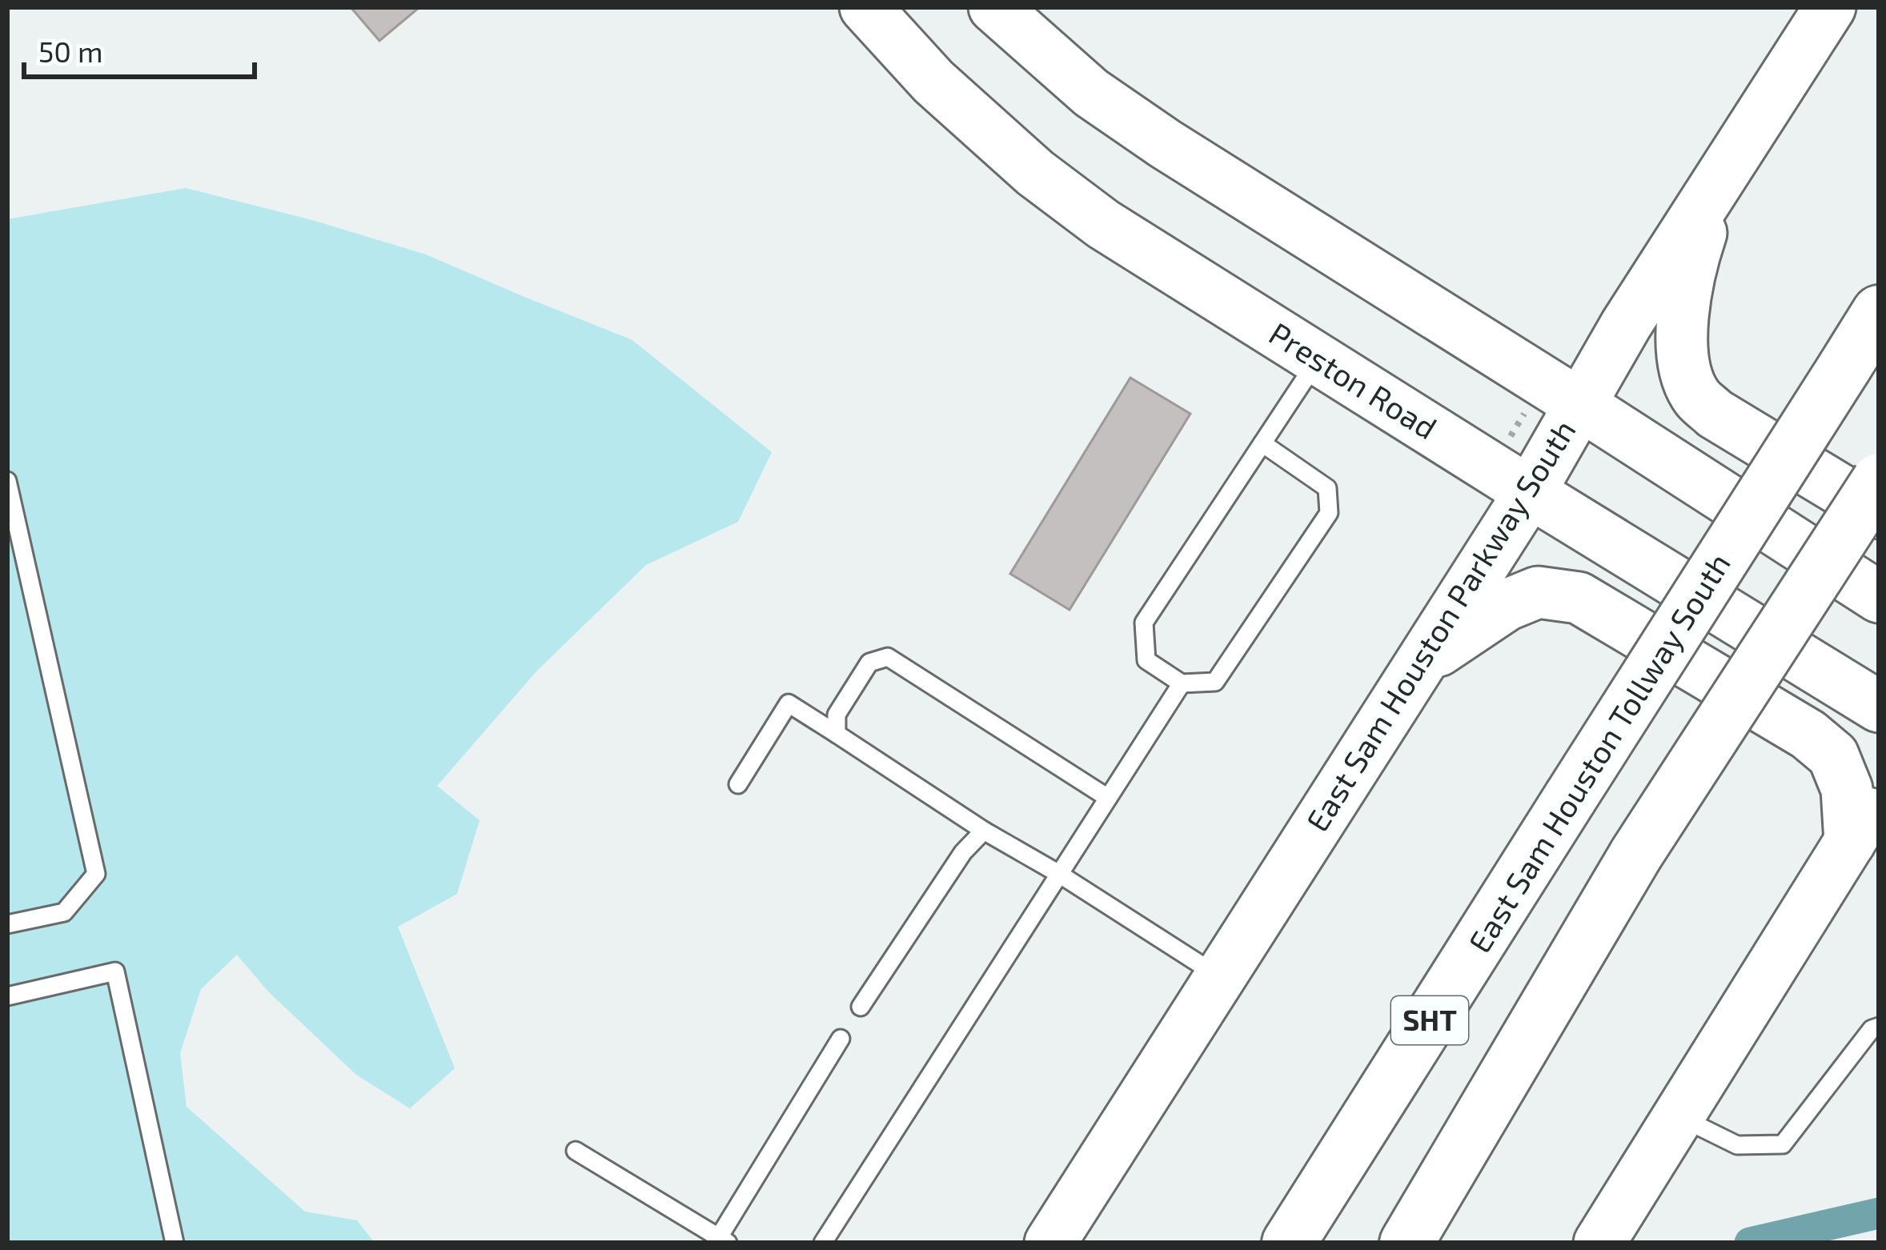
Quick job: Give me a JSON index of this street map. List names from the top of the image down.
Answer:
{
  "streets": {
    "highway": ["East Sam Houston Tollway South", "SHT"],
    "main road": ["Preston Road", "East Sam Houston Parkway South"]
  },
  "crossings": [
    ["Preston Road", "East Sam Houston Parkway South"]
  ],
  "scale_bar": "50 m"
}
